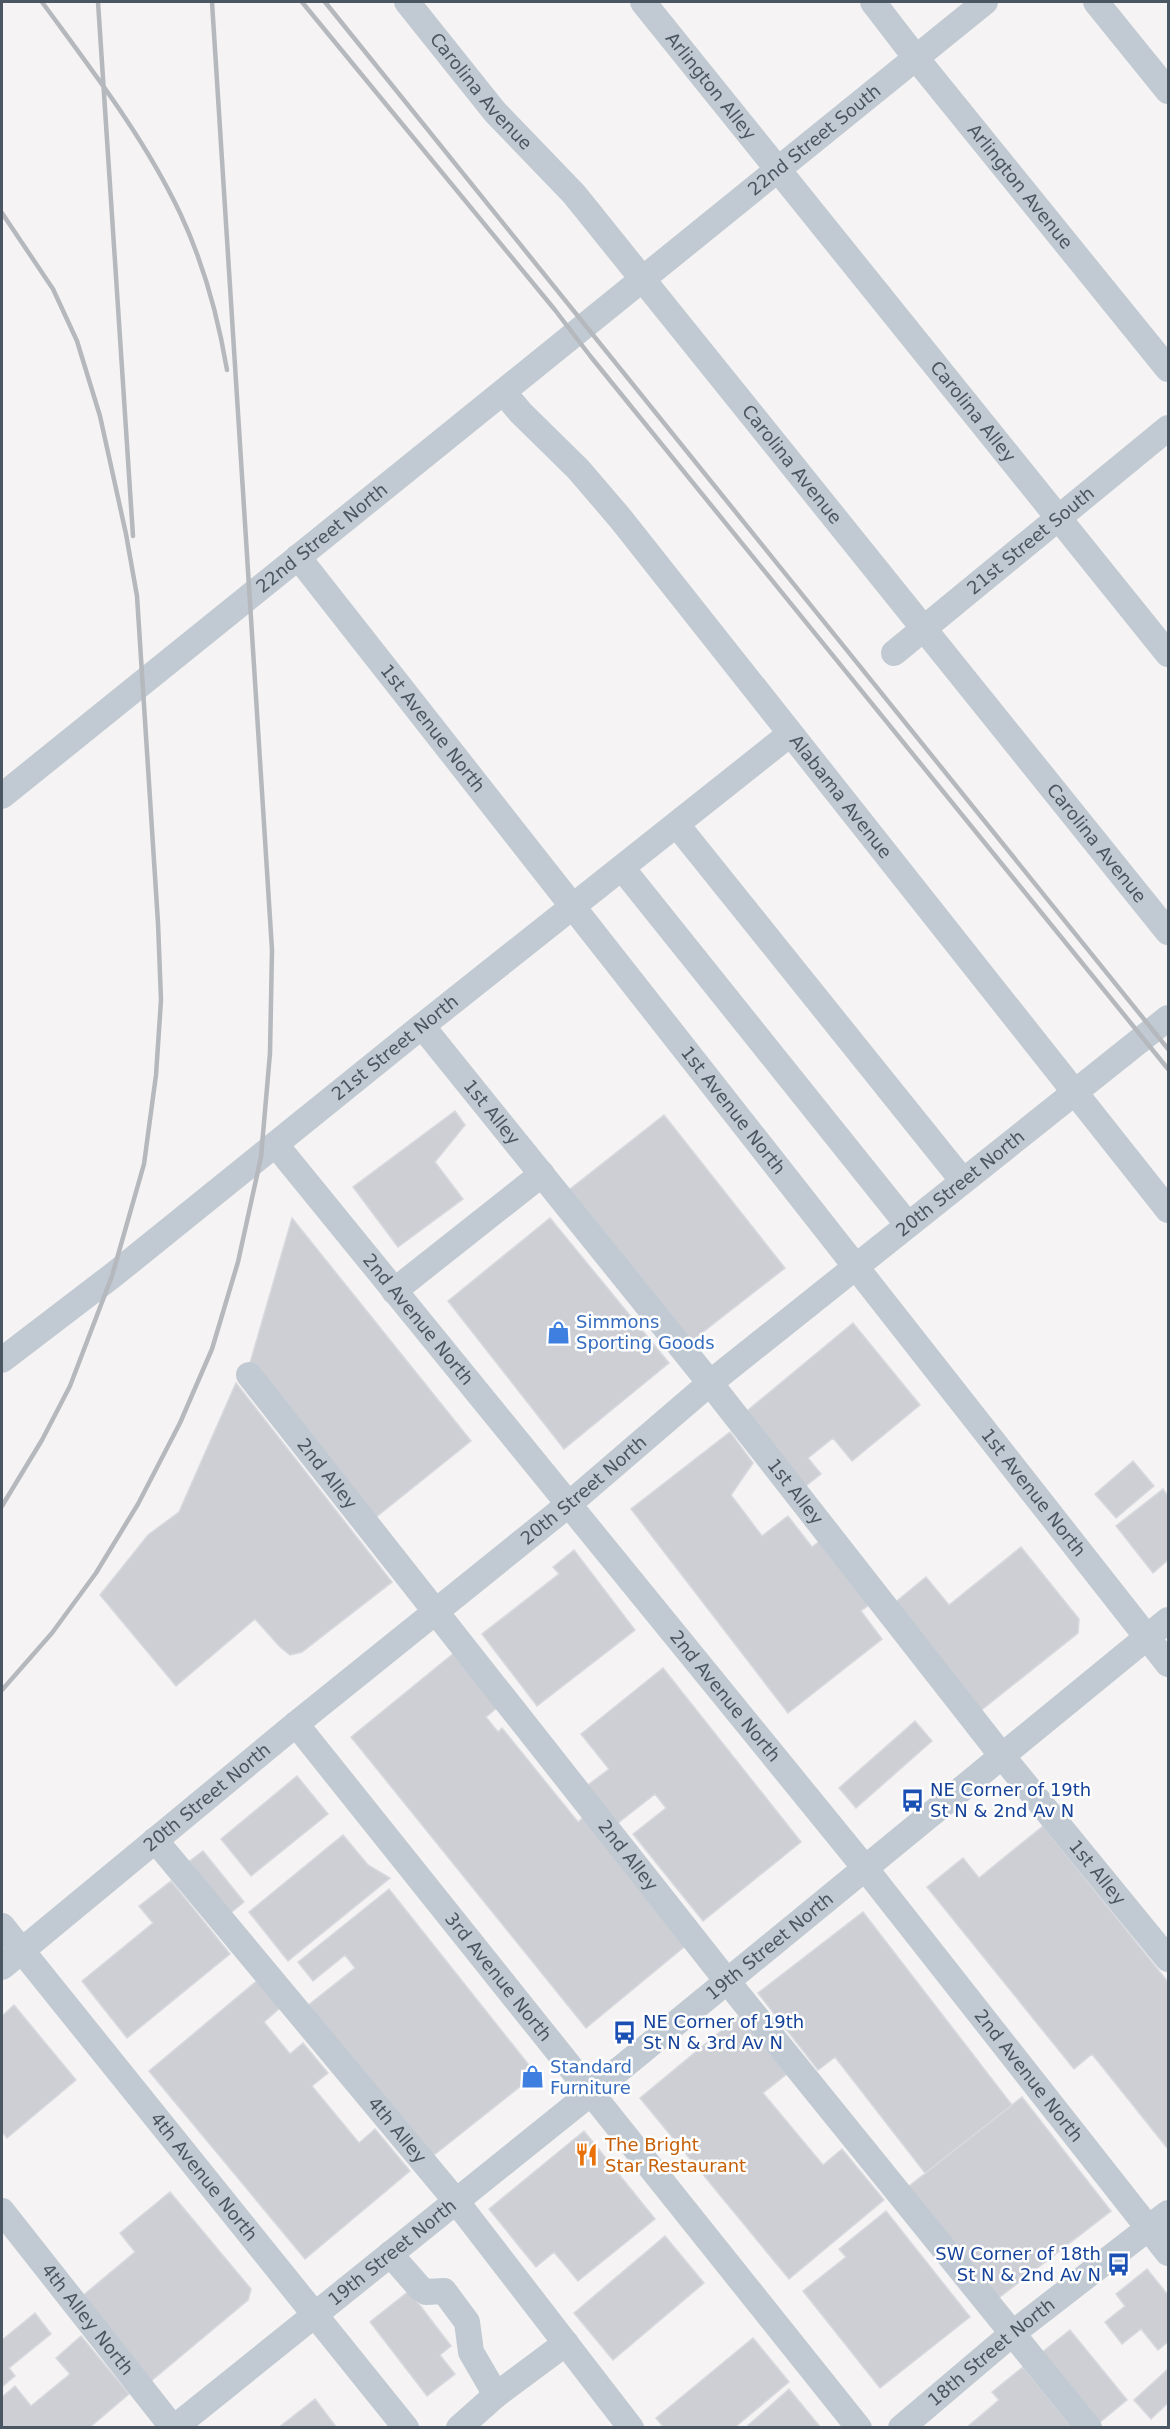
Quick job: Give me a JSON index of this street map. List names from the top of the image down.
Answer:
{
  "streets": {
    "street": [
      "Arlington Alley",
      "Carolina Avenue",
      "22nd Street South",
      "Arlington Avenue",
      "Carolina Alley",
      "22nd Street North",
      "21st Street South",
      "1st Avenue North",
      "Alabama Avenue",
      "21st Street North",
      "1st Alley",
      "20th Street North",
      "2nd Avenue North",
      "2nd Alley",
      "19th Street North",
      "3rd Avenue North",
      "4th Alley",
      "4th Avenue North",
      "4th Alley North",
      "18th Street North"
    ]
  },
  "crossings": [
    ["Arlington Alley", "22nd Street South"],
    ["Arlington Alley", "Carolina Alley"],
    ["Carolina Avenue", "22nd Street South"],
    ["Carolina Avenue", "22nd Street North"],
    ["Carolina Avenue", "21st Street South"],
    ["22nd Street South", "Arlington Avenue"],
    ["22nd Street South", "Carolina Alley"],
    ["22nd Street South", "22nd Street North"],
    ["Carolina Alley", "21st Street South"],
    ["22nd Street North", "1st Avenue North"],
    ["22nd Street North", "Alabama Avenue"],
    ["1st Avenue North", "21st Street North"],
    ["1st Avenue North", "20th Street North"],
    ["1st Avenue North", "19th Street North"],
    ["Alabama Avenue", "21st Street North"],
    ["Alabama Avenue", "20th Street North"],
    ["21st Street North", "1st Alley"],
    ["21st Street North", "2nd Avenue North"],
    ["1st Alley", "20th Street North"],
    ["1st Alley", "19th Street North"],
    ["20th Street North", "2nd Avenue North"],
    ["20th Street North", "2nd Alley"],
    ["20th Street North", "3rd Avenue North"],
    ["20th Street North", "4th Alley"],
    ["20th Street North", "4th Avenue North"],
    ["2nd Avenue North", "19th Street North"],
    ["2nd Avenue North", "18th Street North"],
    ["2nd Alley", "19th Street North"],
    ["2nd Alley", "18th Street North"],
    ["19th Street North", "3rd Avenue North"],
    ["19th Street North", "4th Alley"],
    ["19th Street North", "4th Avenue North"],
    ["19th Street North", "4th Alley North"]
  ],
  "places": {
    "shop": ["Simmons Sporting Goods", "Standard Furniture"],
    "bus stop": ["NE Corner of 19th St N & 2nd Av N", "NE Corner of 19th St N & 3rd Av N", "SW Corner of 18th St N & 2nd Av N"],
    "restaurant": ["The Bright Star Restaurant"]
  }
}
